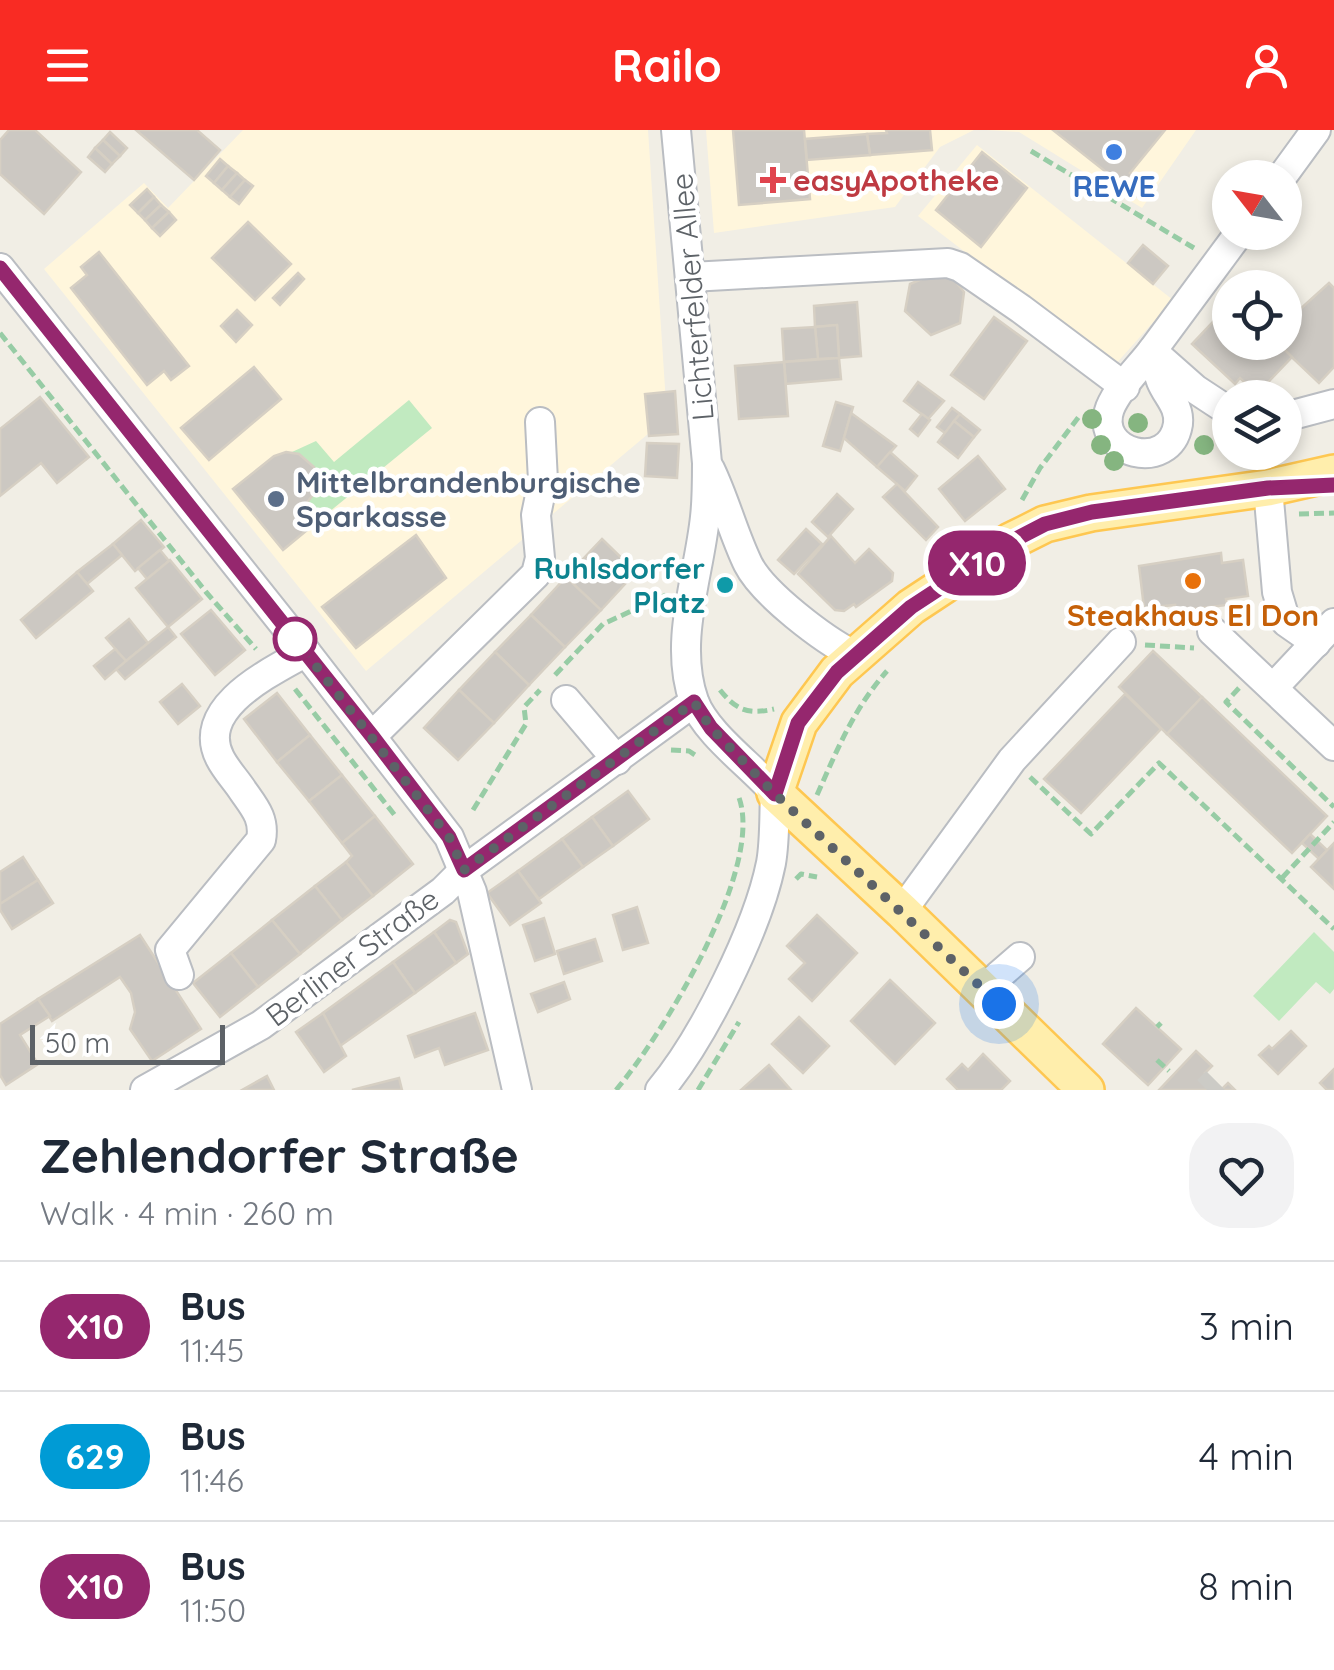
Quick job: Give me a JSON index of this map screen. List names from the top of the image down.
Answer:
{
  "streets": {
    "street": ["Lichterfelder Allee", "Berliner Straße"]
  },
  "places": {
    "other": [
      "REWE",
      "Mittelbrandenburgische Sparkasse",
      "Steakhaus El Don",
      "Ruhlsdorfer Platz"
    ],
    "health": ["easyApotheke"]
  },
  "lines": ["bus line X10"],
  "scale_bar": "50 m",
  "north": "top left",
  "page": {
    "header": "Railo",
    "on_map": "X10",
    "scale": "50 m",
    "heading": ["Zehlendorfer Straße", "Walk · 4 min · 260 m"],
    "list": [
      {
        "mark": "X10",
        "name": "Bus",
        "note": "11:45",
        "value": "3 min"
      },
      {
        "mark": "629",
        "name": "Bus",
        "note": "11:46",
        "value": "4 min"
      },
      {
        "mark": "X10",
        "name": "Bus",
        "note": "11:50",
        "value": "8 min"
      }
    ]
  }
}
